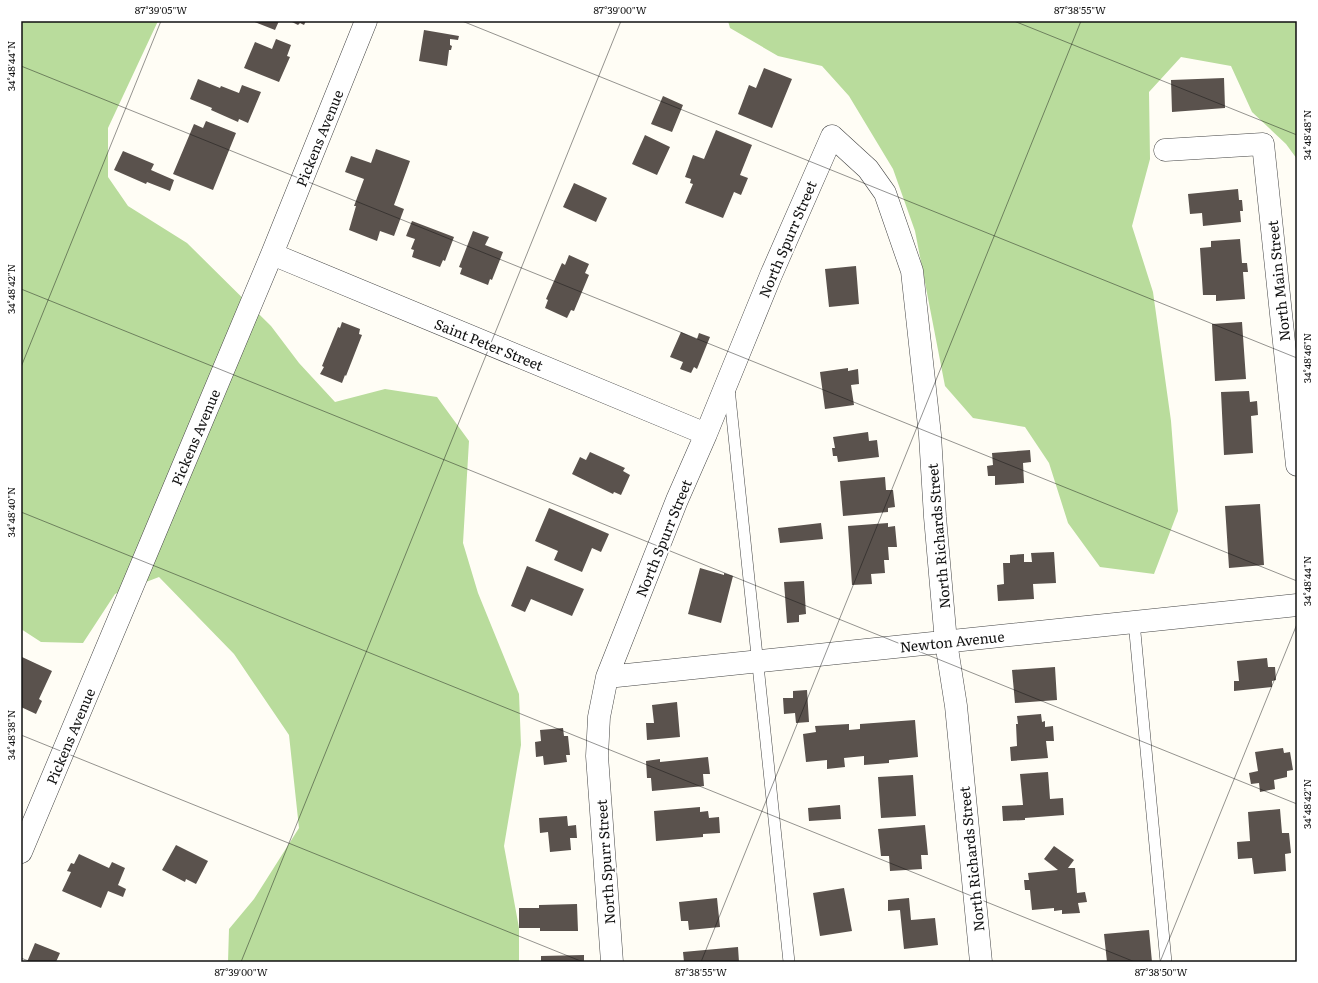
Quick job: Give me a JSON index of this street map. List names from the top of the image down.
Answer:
{
  "streets": {
    "street": [
      "Pickens Avenue",
      "North Spurr Street",
      "North Main Street",
      "Saint Peter Street",
      "North Richards Street",
      "Newton Avenue"
    ]
  },
  "crossings": [
    ["Pickens Avenue", "Saint Peter Street"],
    ["North Spurr Street", "Saint Peter Street"],
    ["North Spurr Street", "North Richards Street"],
    ["North Spurr Street", "Newton Avenue"],
    ["North Richards Street", "Newton Avenue"]
  ],
  "coordinates": [
    "87°39'05\"W",
    "87°39'00\"W",
    "87°38'55\"W",
    "34°48'44\"N",
    "34°48'48\"N",
    "34°48'42\"N",
    "34°48'46\"N",
    "34°48'40\"N",
    "34°48'38\"N",
    "87°38'50\"W"
  ]
}
